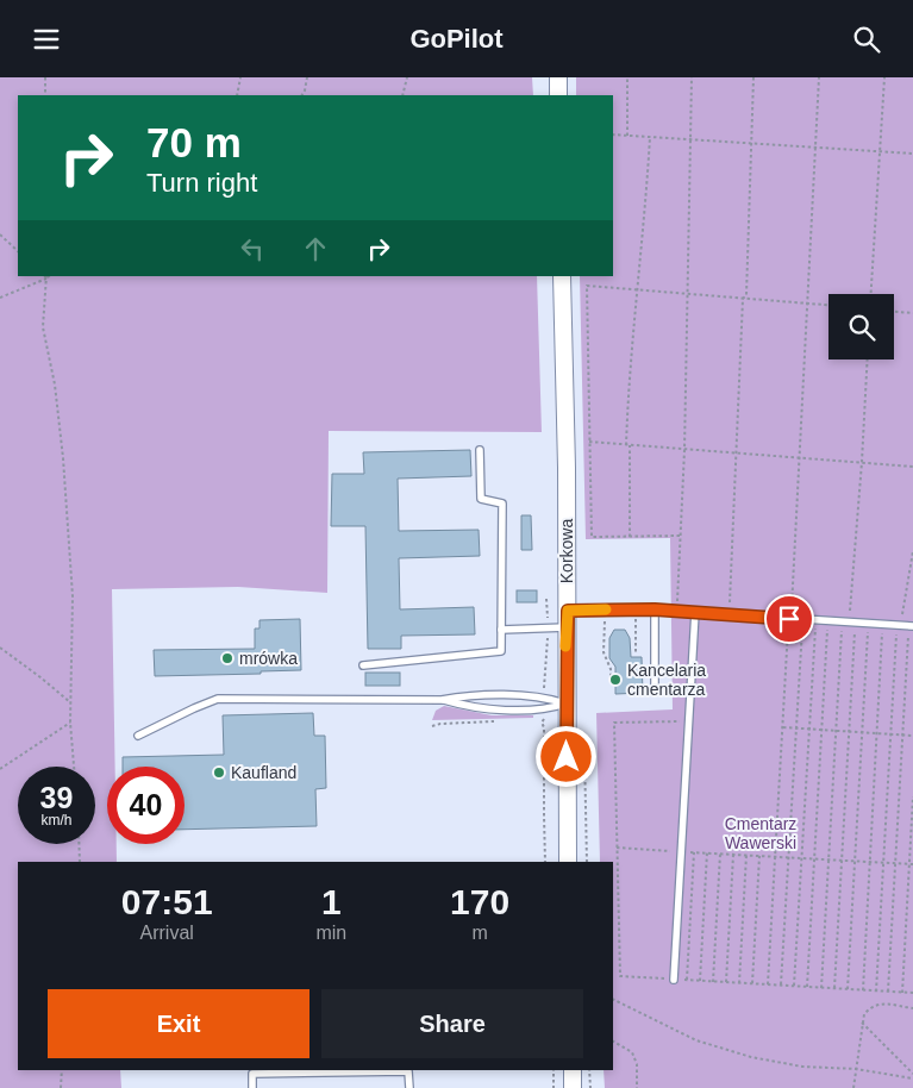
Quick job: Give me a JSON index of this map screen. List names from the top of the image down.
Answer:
{
  "streets": {
    "street": ["Korkowa"]
  },
  "parks": ["Cmentarz Wawerski"],
  "places": ["mrówka", "Kancelaria cmentarza", "Kaufland"],
  "page": {
    "header": "GoPilot",
    "turn": ["70 m", "Turn right"],
    "speed": "39 km/h",
    "limit": "40",
    "eta": [
      "07:51",
      "Arrival",
      "1",
      "min",
      "170",
      "m"
    ],
    "buttons": ["Exit", "Share"]
  }
}
